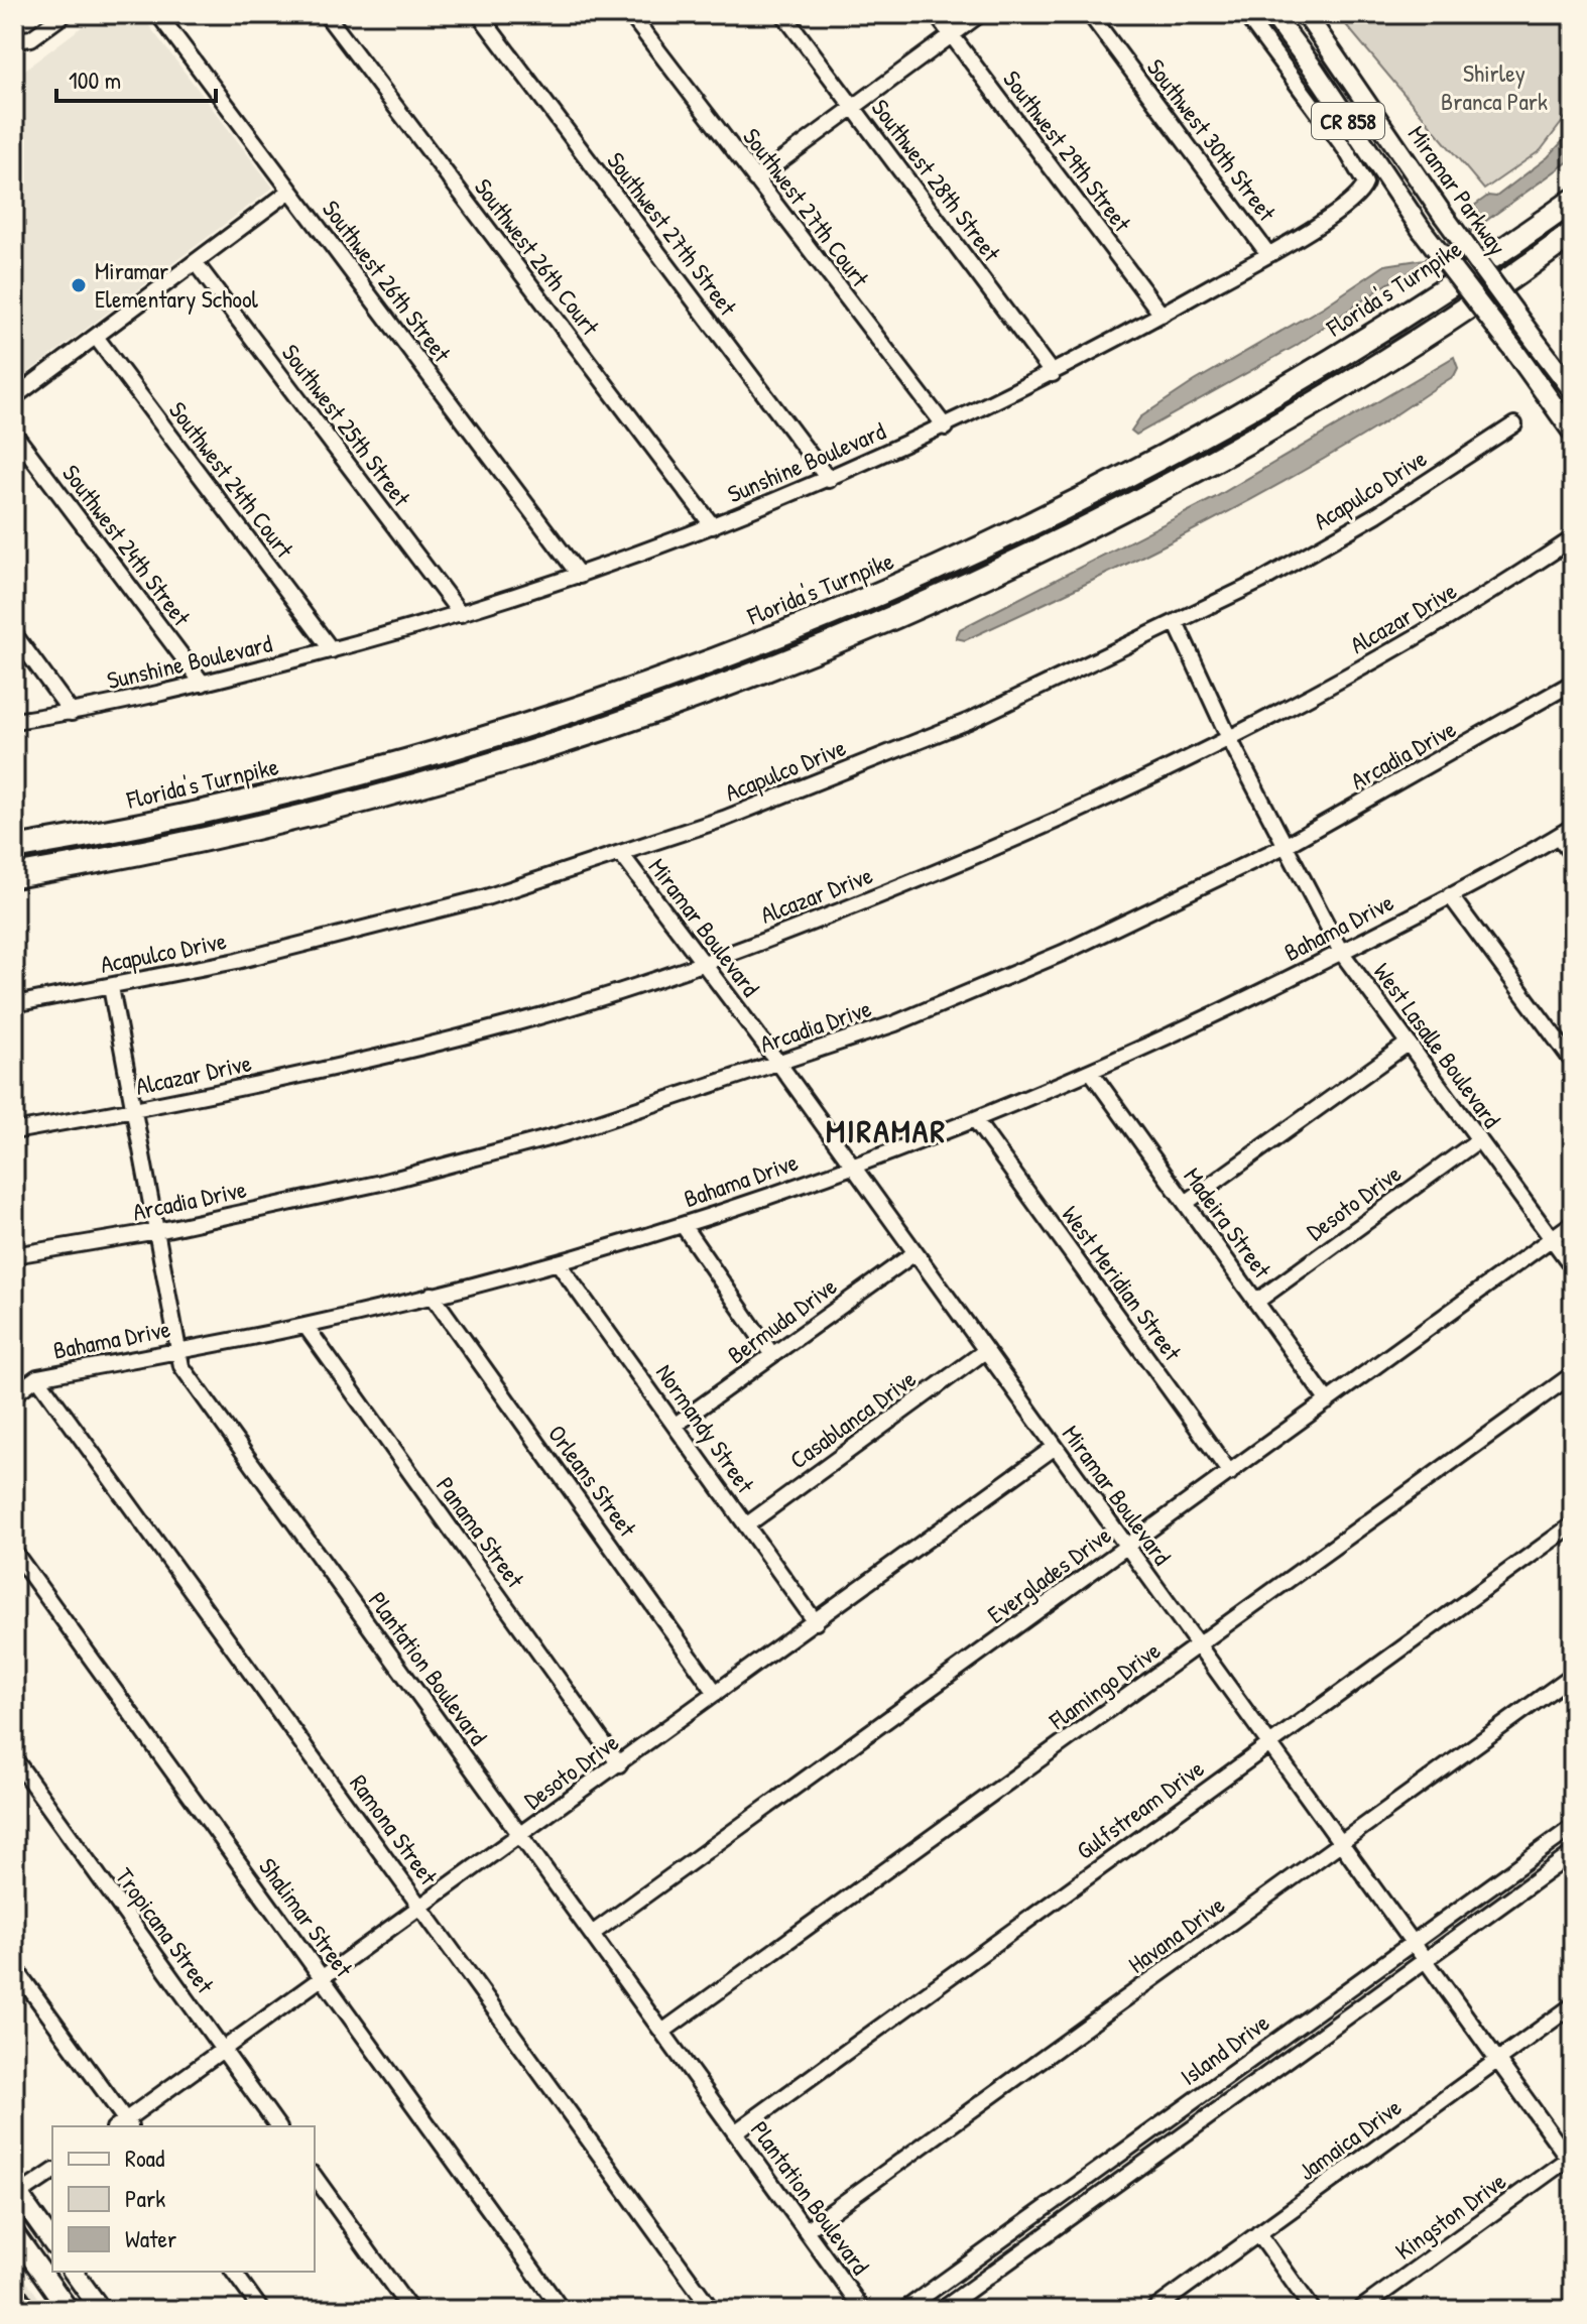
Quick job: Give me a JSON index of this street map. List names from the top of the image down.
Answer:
{
  "streets": {
    "highway": ["Florida's Turnpike"],
    "main road": ["CR 858", "Miramar Parkway"],
    "street": [
      "Southwest 30th Street",
      "Southwest 29th Street",
      "Southwest 28th Street",
      "Southwest 27th Court",
      "Southwest 27th Street",
      "Southwest 26th Court",
      "Southwest 26th Street",
      "Southwest 25th Street",
      "Sunshine Boulevard",
      "Southwest 24th Court",
      "Acapulco Drive",
      "Southwest 24th Street",
      "Alcazar Drive",
      "Arcadia Drive",
      "Miramar Boulevard",
      "Bahama Drive",
      "West Lasalle Boulevard",
      "Desoto Drive",
      "Madeira Street",
      "West Meridian Street",
      "Bermuda Drive",
      "Casablanca Drive",
      "Normandy Street",
      "Orleans Street",
      "Panama Street",
      "Everglades Drive",
      "Plantation Boulevard",
      "Flamingo Drive",
      "Gulfstream Drive",
      "Ramona Street",
      "Shalimar Street",
      "Tropicana Street",
      "Havana Drive",
      "Island Drive",
      "Jamaica Drive",
      "Kingston Drive"
    ]
  },
  "crossings": [
    ["Southwest 30th Street", "Sunshine Boulevard"],
    ["Southwest 29th Street", "Sunshine Boulevard"],
    ["Southwest 28th Street", "Sunshine Boulevard"],
    ["Southwest 27th Court", "Sunshine Boulevard"],
    ["Southwest 27th Street", "Sunshine Boulevard"],
    ["Southwest 26th Court", "Sunshine Boulevard"],
    ["Southwest 26th Street", "Sunshine Boulevard"],
    ["Southwest 25th Street", "Sunshine Boulevard"],
    ["Sunshine Boulevard", "Southwest 24th Court"],
    ["Sunshine Boulevard", "Southwest 24th Street"],
    ["Acapulco Drive", "Miramar Boulevard"],
    ["Acapulco Drive", "West Lasalle Boulevard"],
    ["Acapulco Drive", "Plantation Boulevard"],
    ["Alcazar Drive", "Miramar Boulevard"],
    ["Alcazar Drive", "West Lasalle Boulevard"],
    ["Alcazar Drive", "Plantation Boulevard"],
    ["Arcadia Drive", "Miramar Boulevard"],
    ["Arcadia Drive", "West Lasalle Boulevard"],
    ["Arcadia Drive", "Plantation Boulevard"],
    ["Miramar Boulevard", "Bahama Drive"],
    ["Miramar Boulevard", "Desoto Drive"],
    ["Miramar Boulevard", "Bermuda Drive"],
    ["Miramar Boulevard", "Casablanca Drive"],
    ["Miramar Boulevard", "Everglades Drive"],
    ["Miramar Boulevard", "Flamingo Drive"],
    ["Miramar Boulevard", "Gulfstream Drive"],
    ["Miramar Boulevard", "Havana Drive"],
    ["Miramar Boulevard", "Island Drive"],
    ["Miramar Boulevard", "Jamaica Drive"],
    ["Miramar Boulevard", "Kingston Drive"],
    ["Bahama Drive", "West Lasalle Boulevard"],
    ["Bahama Drive", "Madeira Street"],
    ["Bahama Drive", "West Meridian Street"],
    ["Bahama Drive", "Normandy Street"],
    ["Bahama Drive", "Orleans Street"],
    ["Bahama Drive", "Panama Street"],
    ["Bahama Drive", "Plantation Boulevard"],
    ["Bahama Drive", "Ramona Street"],
    ["West Lasalle Boulevard", "Desoto Drive"],
    ["West Lasalle Boulevard", "Everglades Drive"],
    ["Desoto Drive", "Madeira Street"],
    ["Desoto Drive", "Normandy Street"],
    ["Desoto Drive", "Orleans Street"],
    ["Desoto Drive", "Panama Street"],
    ["Desoto Drive", "Plantation Boulevard"],
    ["Desoto Drive", "Ramona Street"],
    ["Desoto Drive", "Shalimar Street"],
    ["Desoto Drive", "Tropicana Street"],
    ["Madeira Street", "Everglades Drive"],
    ["West Meridian Street", "Everglades Drive"],
    ["Bermuda Drive", "Normandy Street"],
    ["Casablanca Drive", "Normandy Street"],
    ["Everglades Drive", "Plantation Boulevard"],
    ["Plantation Boulevard", "Flamingo Drive"],
    ["Plantation Boulevard", "Gulfstream Drive"],
    ["Plantation Boulevard", "Havana Drive"]
  ],
  "districts": ["MIRAMAR"],
  "parks": ["Shirley Branca Park"],
  "places": ["Miramar Elementary School"],
  "legend": ["Road", "Park", "Water"],
  "scale_bar": "100 m"
}
